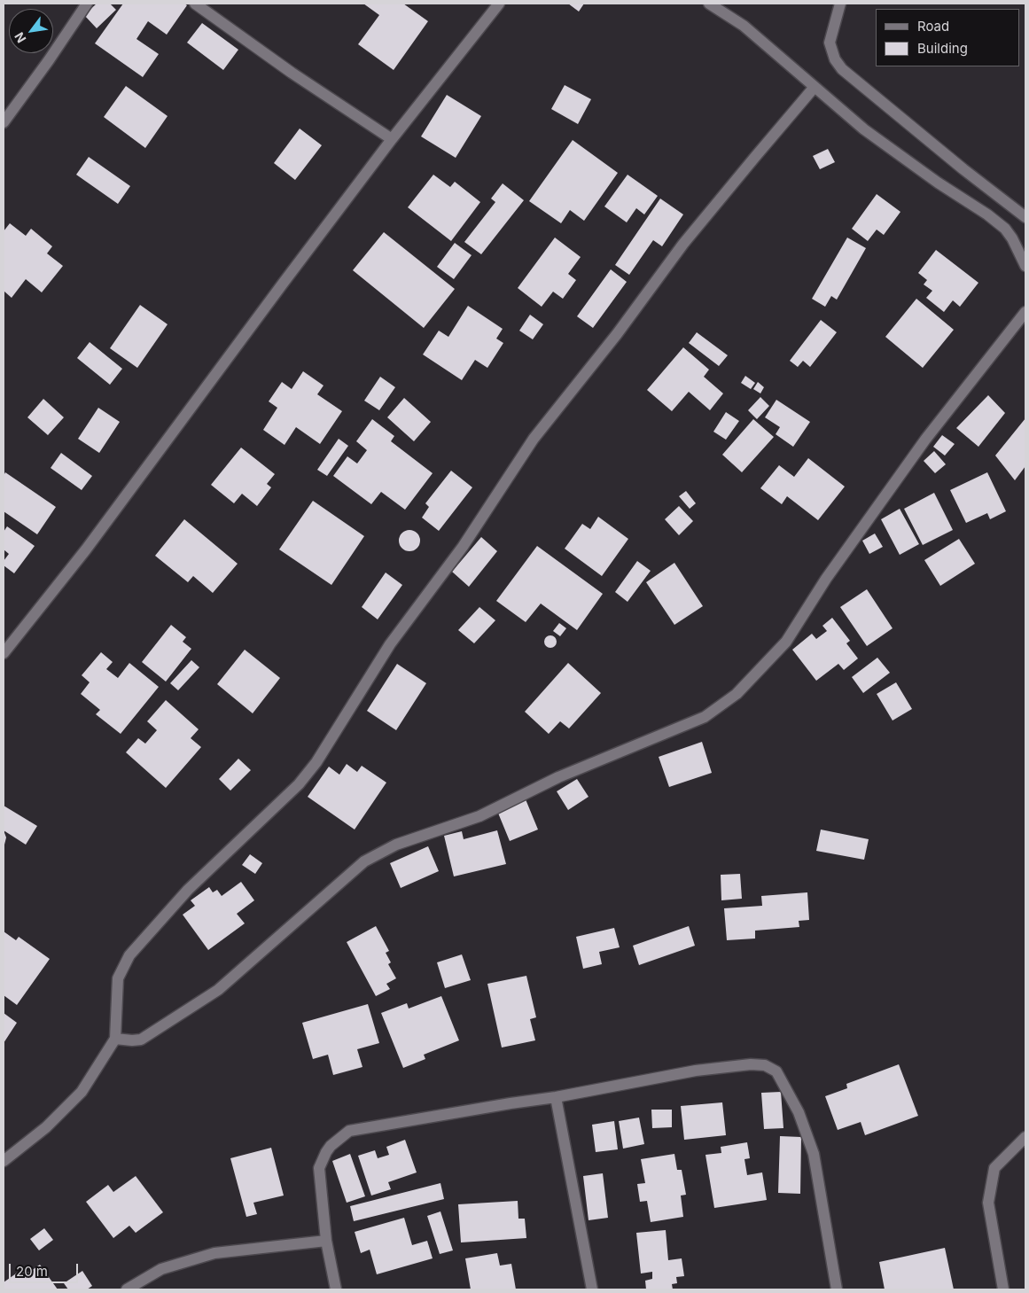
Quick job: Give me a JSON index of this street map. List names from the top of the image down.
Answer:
{
  "legend": ["Road", "Building"],
  "scale_bar": "20 m",
  "north": "bottom left"
}
